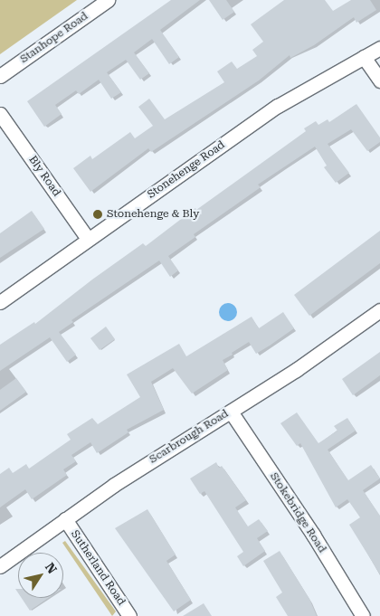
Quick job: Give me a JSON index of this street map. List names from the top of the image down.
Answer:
{
  "streets": {
    "street": [
      "Stanhope Road",
      "Stonehenge Road",
      "Bly Road",
      "Scarbrough Road",
      "Stokebridge Road",
      "Sutherland Road"
    ]
  },
  "crossings": [
    ["Stonehenge Road", "Bly Road"],
    ["Scarbrough Road", "Stokebridge Road"],
    ["Scarbrough Road", "Sutherland Road"]
  ],
  "places": ["Stonehenge & Bly"],
  "north": "top right"
}
